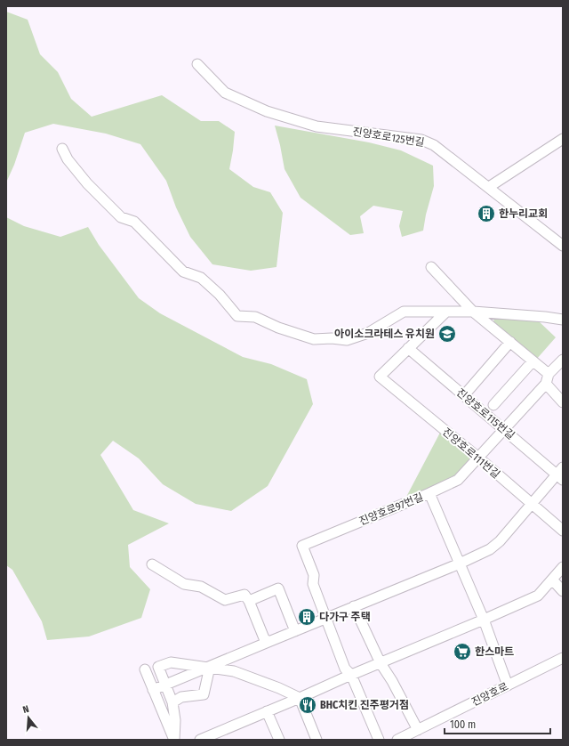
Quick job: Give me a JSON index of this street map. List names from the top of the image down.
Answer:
{
  "streets": {
    "street": [
      "진양호로125번길",
      "진양호로115번길",
      "진양호로111번길",
      "진양호로97번길",
      "진양호로"
    ]
  },
  "crossings": [
    ["진양호로115번길", "진양호로111번길"],
    ["진양호로97번길", "진양호로"]
  ],
  "places": {
    "building": ["한누리교회", "다가구 주택"],
    "school or university": ["아이소크라테스 유치원"],
    "supermarket": ["한스마트"],
    "restaurant": ["BHC치킨 진주평거점"]
  },
  "scale_bar": "100 m",
  "north": "top"
}
